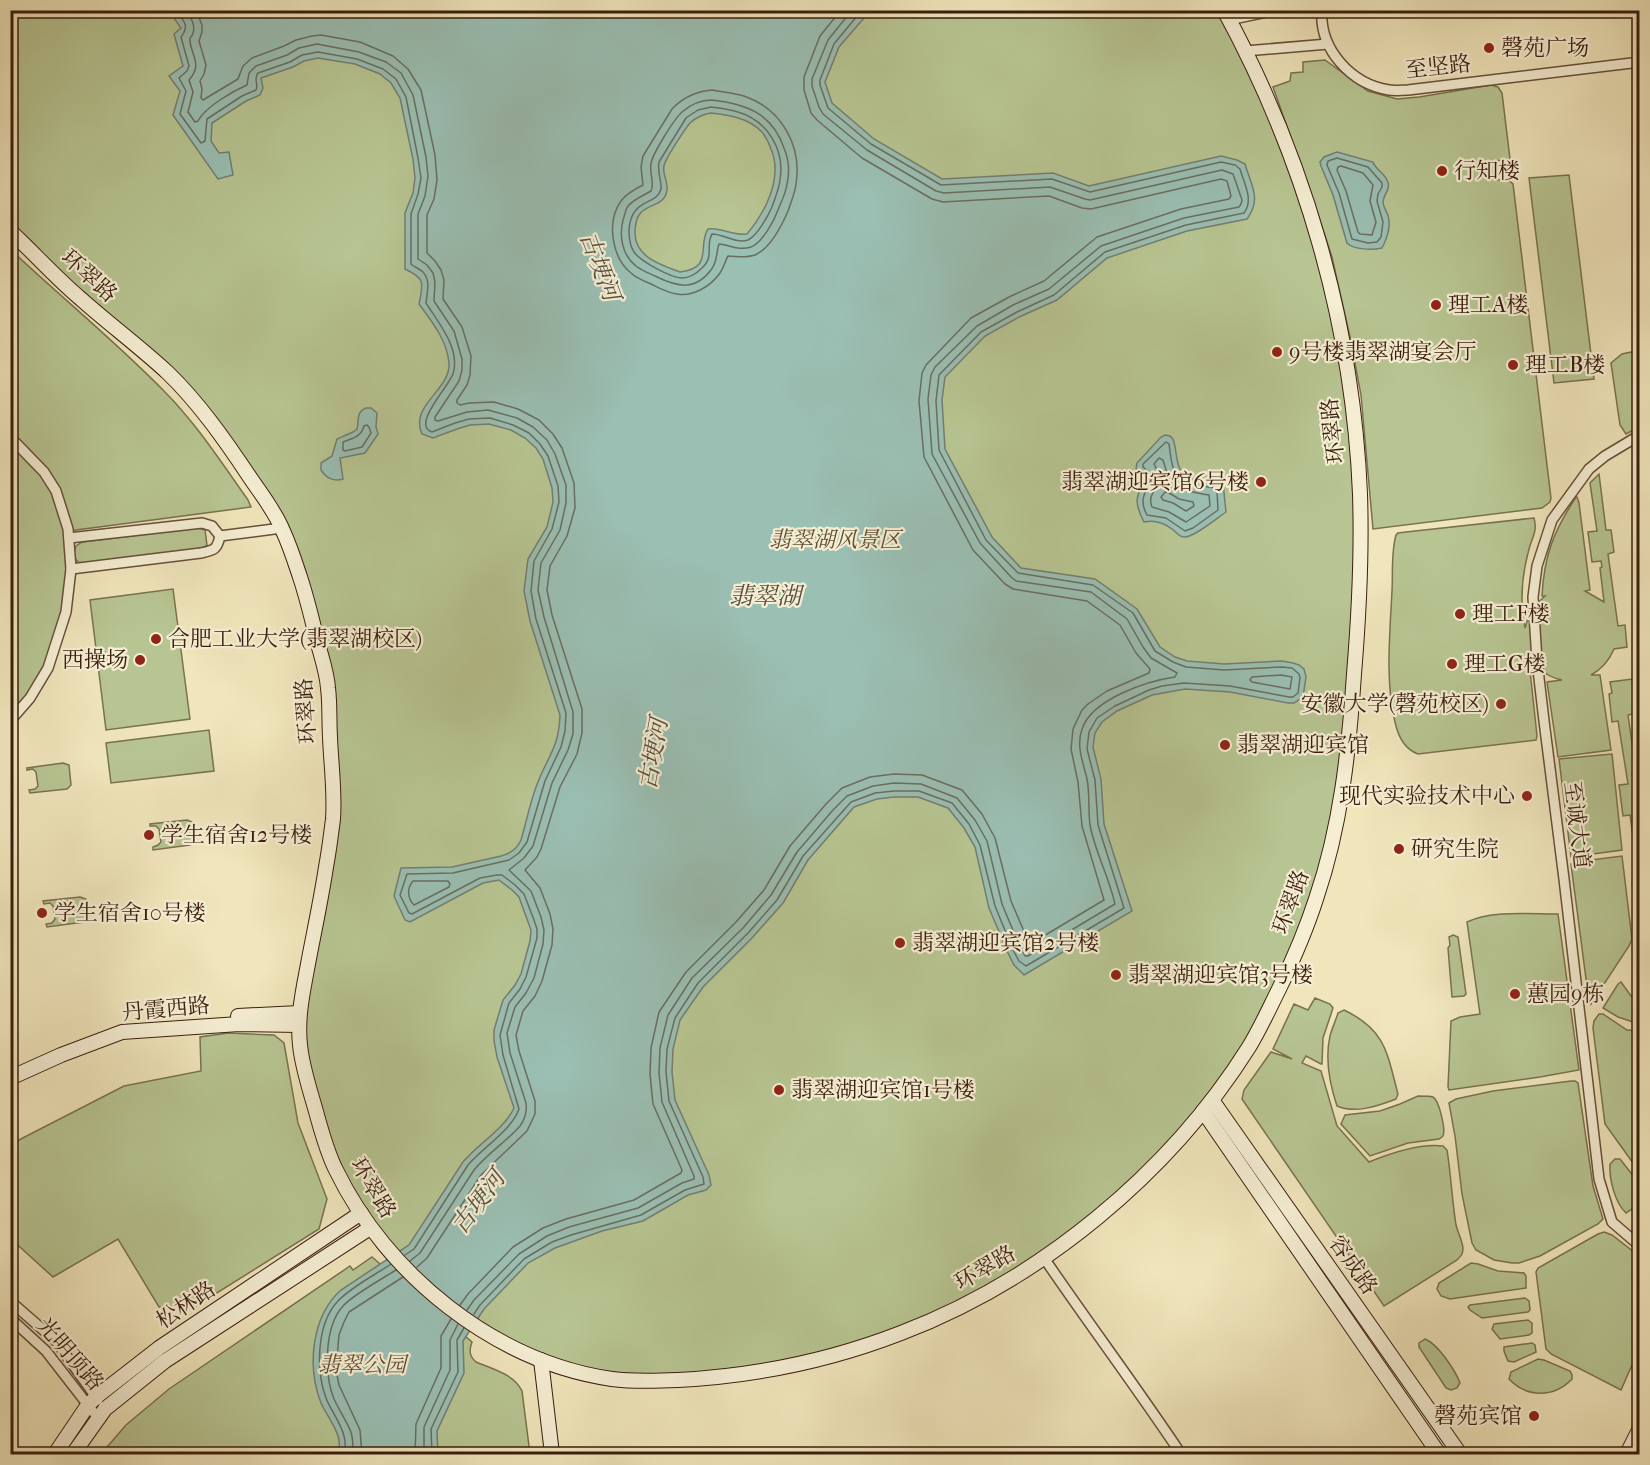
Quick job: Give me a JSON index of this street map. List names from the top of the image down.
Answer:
{
  "streets": {
    "street": [
      "至坚路",
      "环翠路",
      "至诚大道",
      "丹霞西路",
      "容成路",
      "松林路",
      "光明顶路"
    ]
  },
  "crossings": [
    ["环翠路", "丹霞西路"],
    ["环翠路", "容成路"],
    ["环翠路", "松林路"],
    ["松林路", "光明顶路"]
  ],
  "water": ["古埂河", "翡翠湖"],
  "parks": ["翡翠湖风景区", "翡翠公园"],
  "places": [
    "磬苑广场",
    "行知楼",
    "理工A楼",
    "9号楼翡翠湖宴会厅",
    "理工B楼",
    "翡翠湖迎宾馆6号楼",
    "理工F楼",
    "合肥工业大学(翡翠湖校区)",
    "西操场",
    "理工G楼",
    "安徽大学(磬苑校区)",
    "翡翠湖迎宾馆",
    "现代实验技术中心",
    "学生宿舍12号楼",
    "研究生院",
    "学生宿舍10号楼",
    "翡翠湖迎宾馆2号楼",
    "翡翠湖迎宾馆3号楼",
    "蕙园9栋",
    "翡翠湖迎宾馆1号楼",
    "磬苑宾馆"
  ]
}
